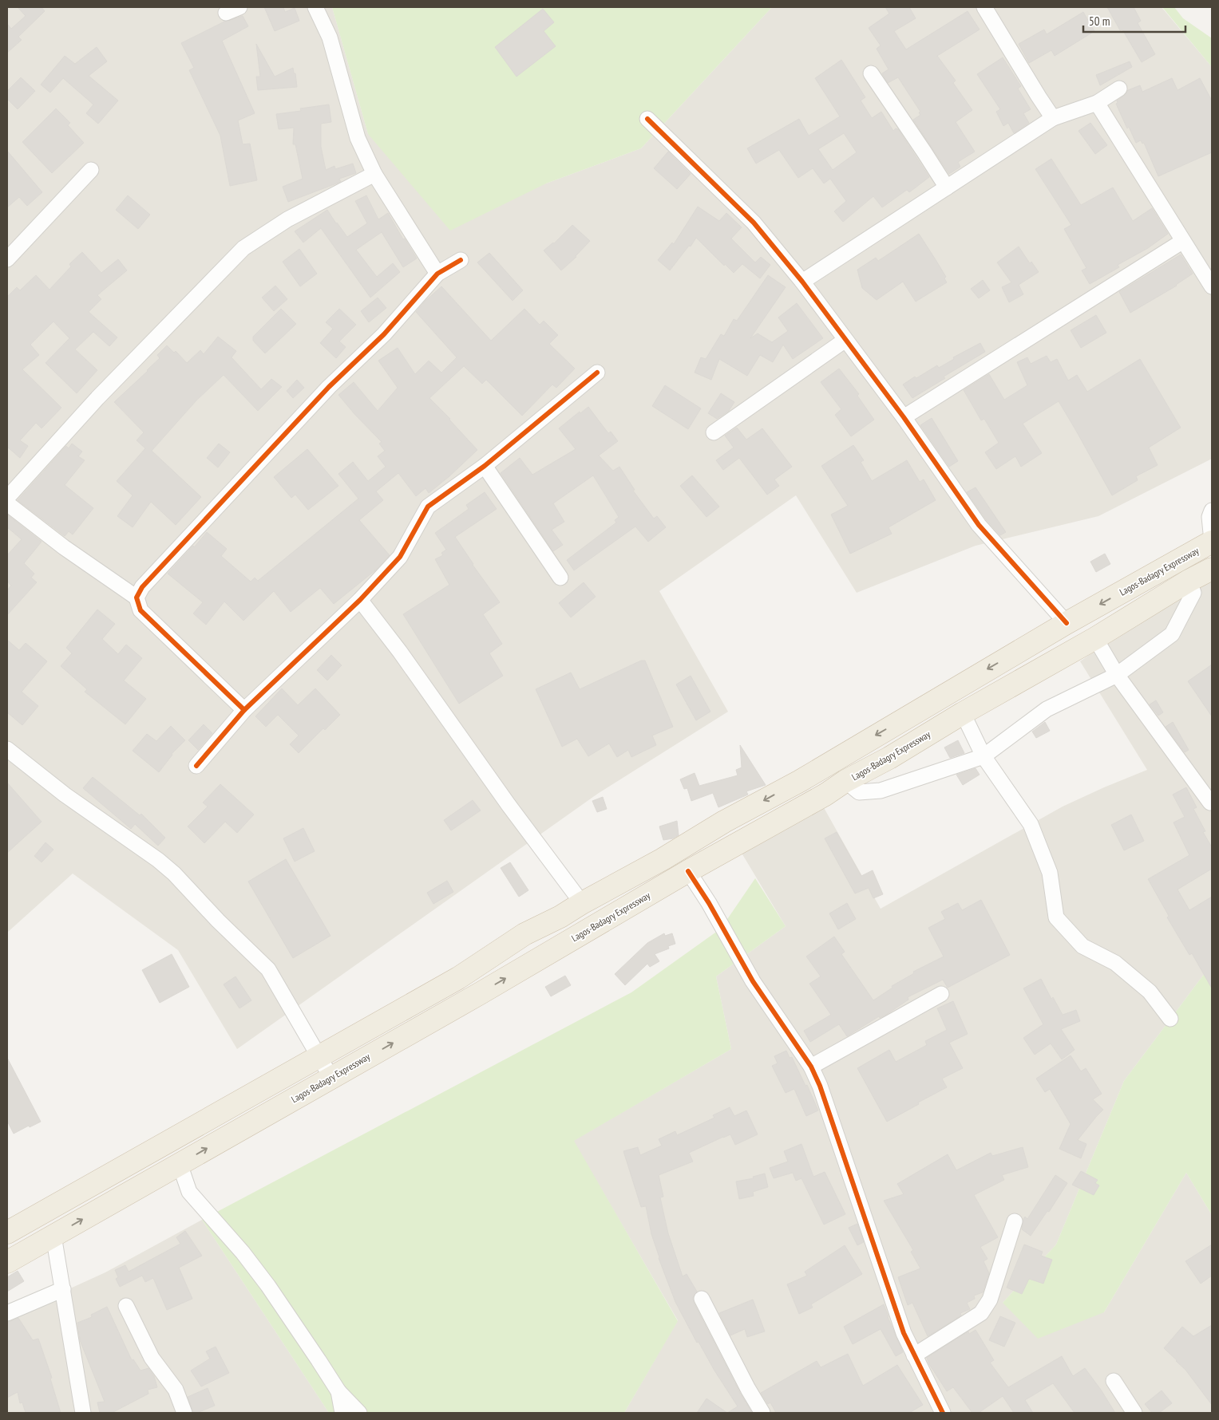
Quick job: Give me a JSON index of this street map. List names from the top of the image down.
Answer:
{
  "streets": {
    "highway": ["Lagos-Badagry Expressway"]
  },
  "scale_bar": "50 m"
}
